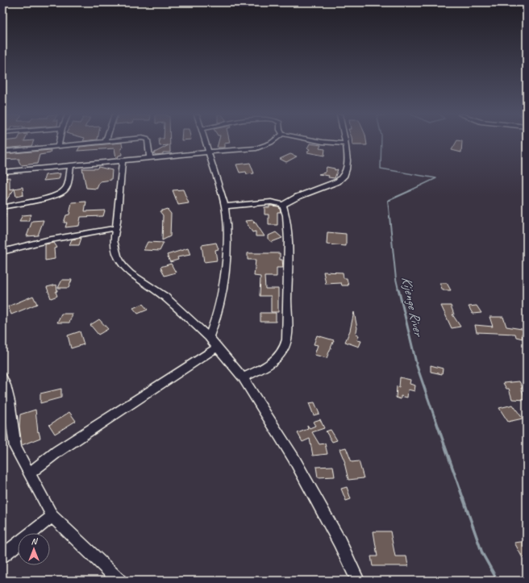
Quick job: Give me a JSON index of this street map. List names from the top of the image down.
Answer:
{
  "water": ["Kijenge River"],
  "north": "top"
}
